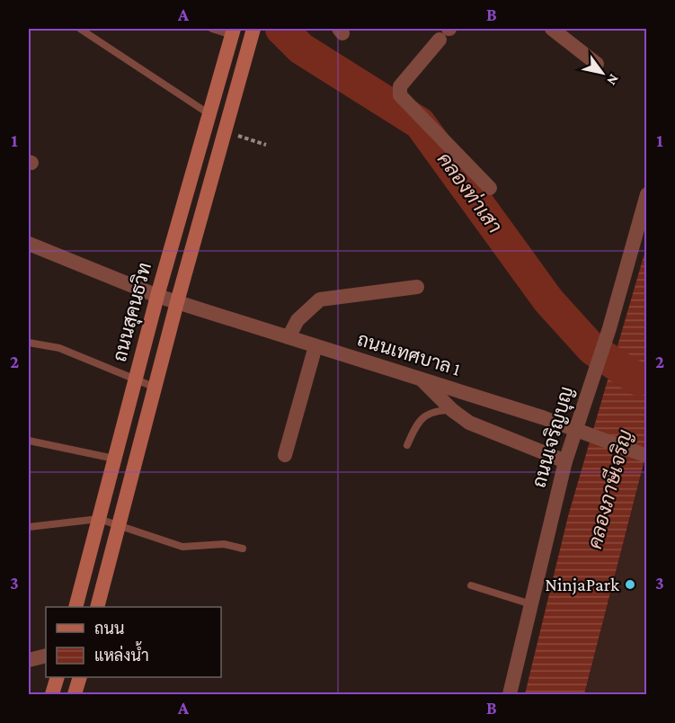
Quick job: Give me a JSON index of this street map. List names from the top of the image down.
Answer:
{
  "streets": {
    "main road": ["ถนนสุคนธวิท"],
    "street": ["ถนนเทศบาล 1", "ถนนเจริญบุญ"]
  },
  "crossings": [
    ["ถนนสุคนธวิท", "ถนนเทศบาล 1"]
  ],
  "water": ["คลองท่าเสา", "คลองภาษีเจริญ"],
  "places": ["NinjaPark"],
  "legend": ["ถนน", "แหล่งน้ำ"],
  "north": "bottom right",
  "grid": {
    "columns": ["A", "B"],
    "rows": ["1", "2", "3"]
  }
}
